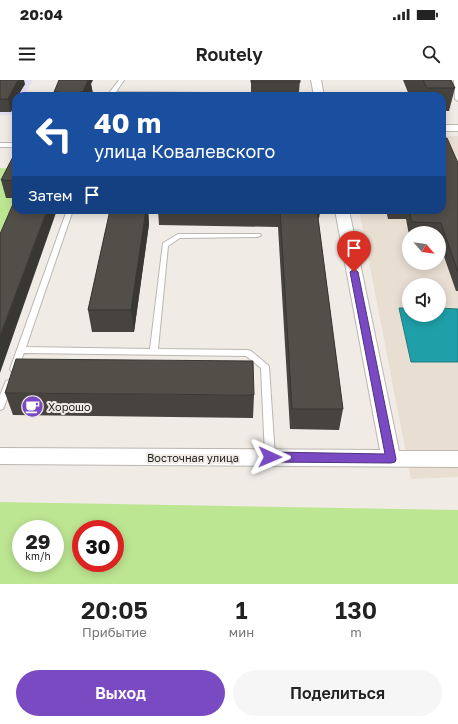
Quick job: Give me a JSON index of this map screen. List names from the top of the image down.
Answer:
{
  "streets": {
    "street": ["Восточная улица"]
  },
  "places": {
    "cafe": ["Хорошо"]
  },
  "north": "bottom right",
  "page": {
    "status": "20:04",
    "header": "Routely",
    "turn": ["40 m", "улица Ковалевского"],
    "then": "Затем",
    "speed": "29 km/h",
    "limit": "30",
    "eta": [
      "20:05",
      "Прибытие",
      "1",
      "мин",
      "130",
      "m"
    ],
    "buttons": ["Выход", "Поделиться"]
  }
}
